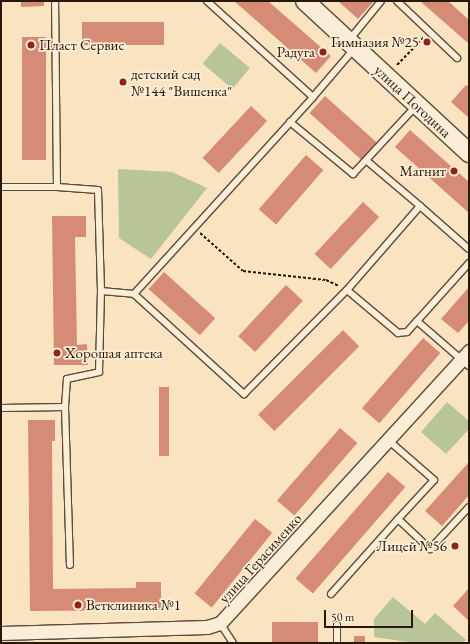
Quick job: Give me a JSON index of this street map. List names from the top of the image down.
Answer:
{
  "streets": {
    "street": ["улица Погодина", "улица Герасименко"]
  },
  "places": [
    "Гимназия №25",
    "Пласт Сервис",
    "Радуга",
    "детский сад №144 \"Вишенка\"",
    "Магнит",
    "Хорошая аптека",
    "Лицей №56",
    "Ветклиника №1"
  ],
  "scale_bar": "50 m"
}
